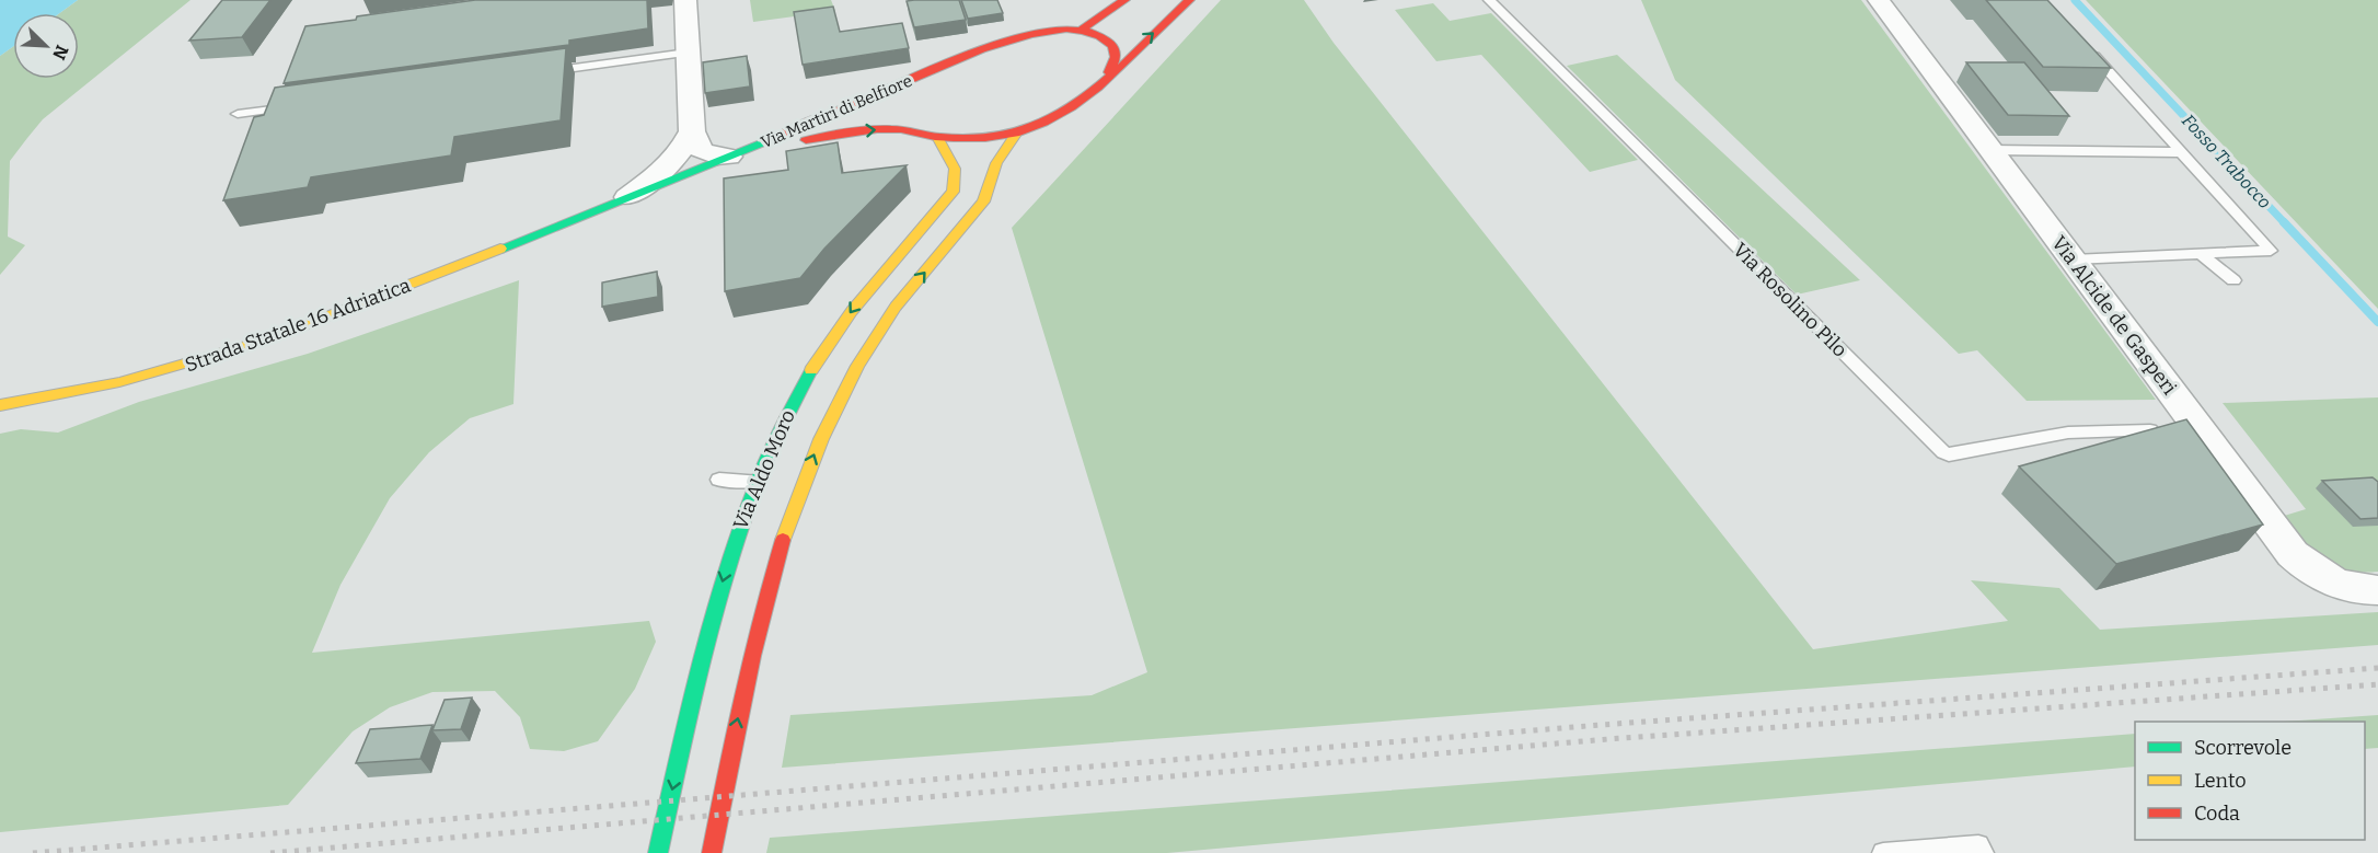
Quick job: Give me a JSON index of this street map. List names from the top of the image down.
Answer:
{
  "streets": {
    "main road": ["Via Martiri di Belfiore", "Strada Statale 16 Adriatica", "Via Aldo Moro"],
    "street": ["Via Alcide de Gasperi"],
    "lane": ["Via Rosolino Pilo"]
  },
  "crossings": [
    ["Via Martiri di Belfiore", "Strada Statale 16 Adriatica"]
  ],
  "water": ["Fosso Trabocco"],
  "legend": ["Scorrevole", "Lento", "Coda"],
  "north": "bottom right"
}
